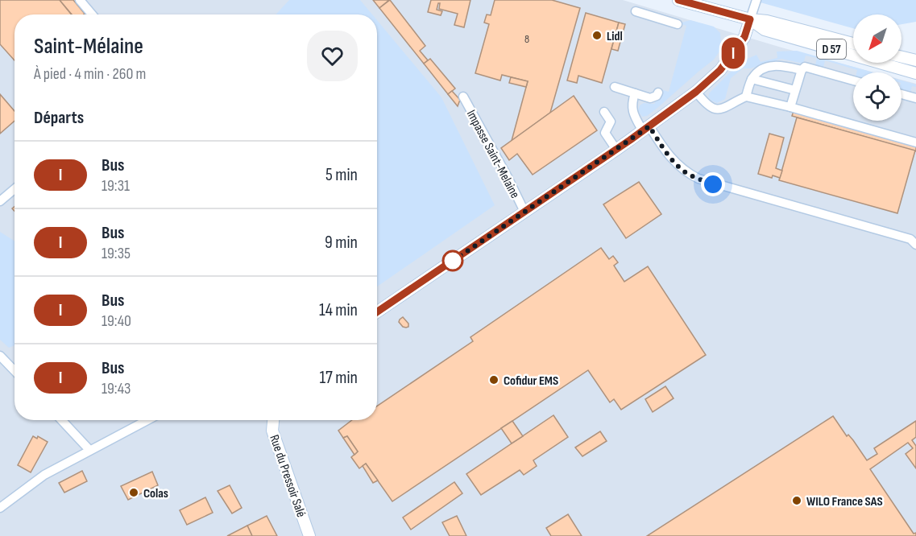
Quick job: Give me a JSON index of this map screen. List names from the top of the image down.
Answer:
{
  "streets": {
    "main road": ["D 57", "Rue du Pressoir Salé"],
    "street": ["Impasse Saint-Melaine"]
  },
  "places": [
    "Lidl",
    "Cofidur EMS",
    "Colas",
    "WILO France SAS"
  ],
  "lines": ["bus line I"],
  "house_numbers": ["8"],
  "north": "bottom left",
  "page": {
    "on_map": "I",
    "heading": [
      ["Saint-Mélaine", "À pied · 4 min · 260 m"],
      "Départs"
    ],
    "list": [
      {
        "mark": "I",
        "name": "Bus",
        "note": "19:31",
        "value": "5 min"
      },
      {
        "mark": "I",
        "name": "Bus",
        "note": "19:35",
        "value": "9 min"
      },
      {
        "mark": "I",
        "name": "Bus",
        "note": "19:40",
        "value": "14 min"
      },
      {
        "mark": "I",
        "name": "Bus",
        "note": "19:43",
        "value": "17 min"
      }
    ]
  }
}
